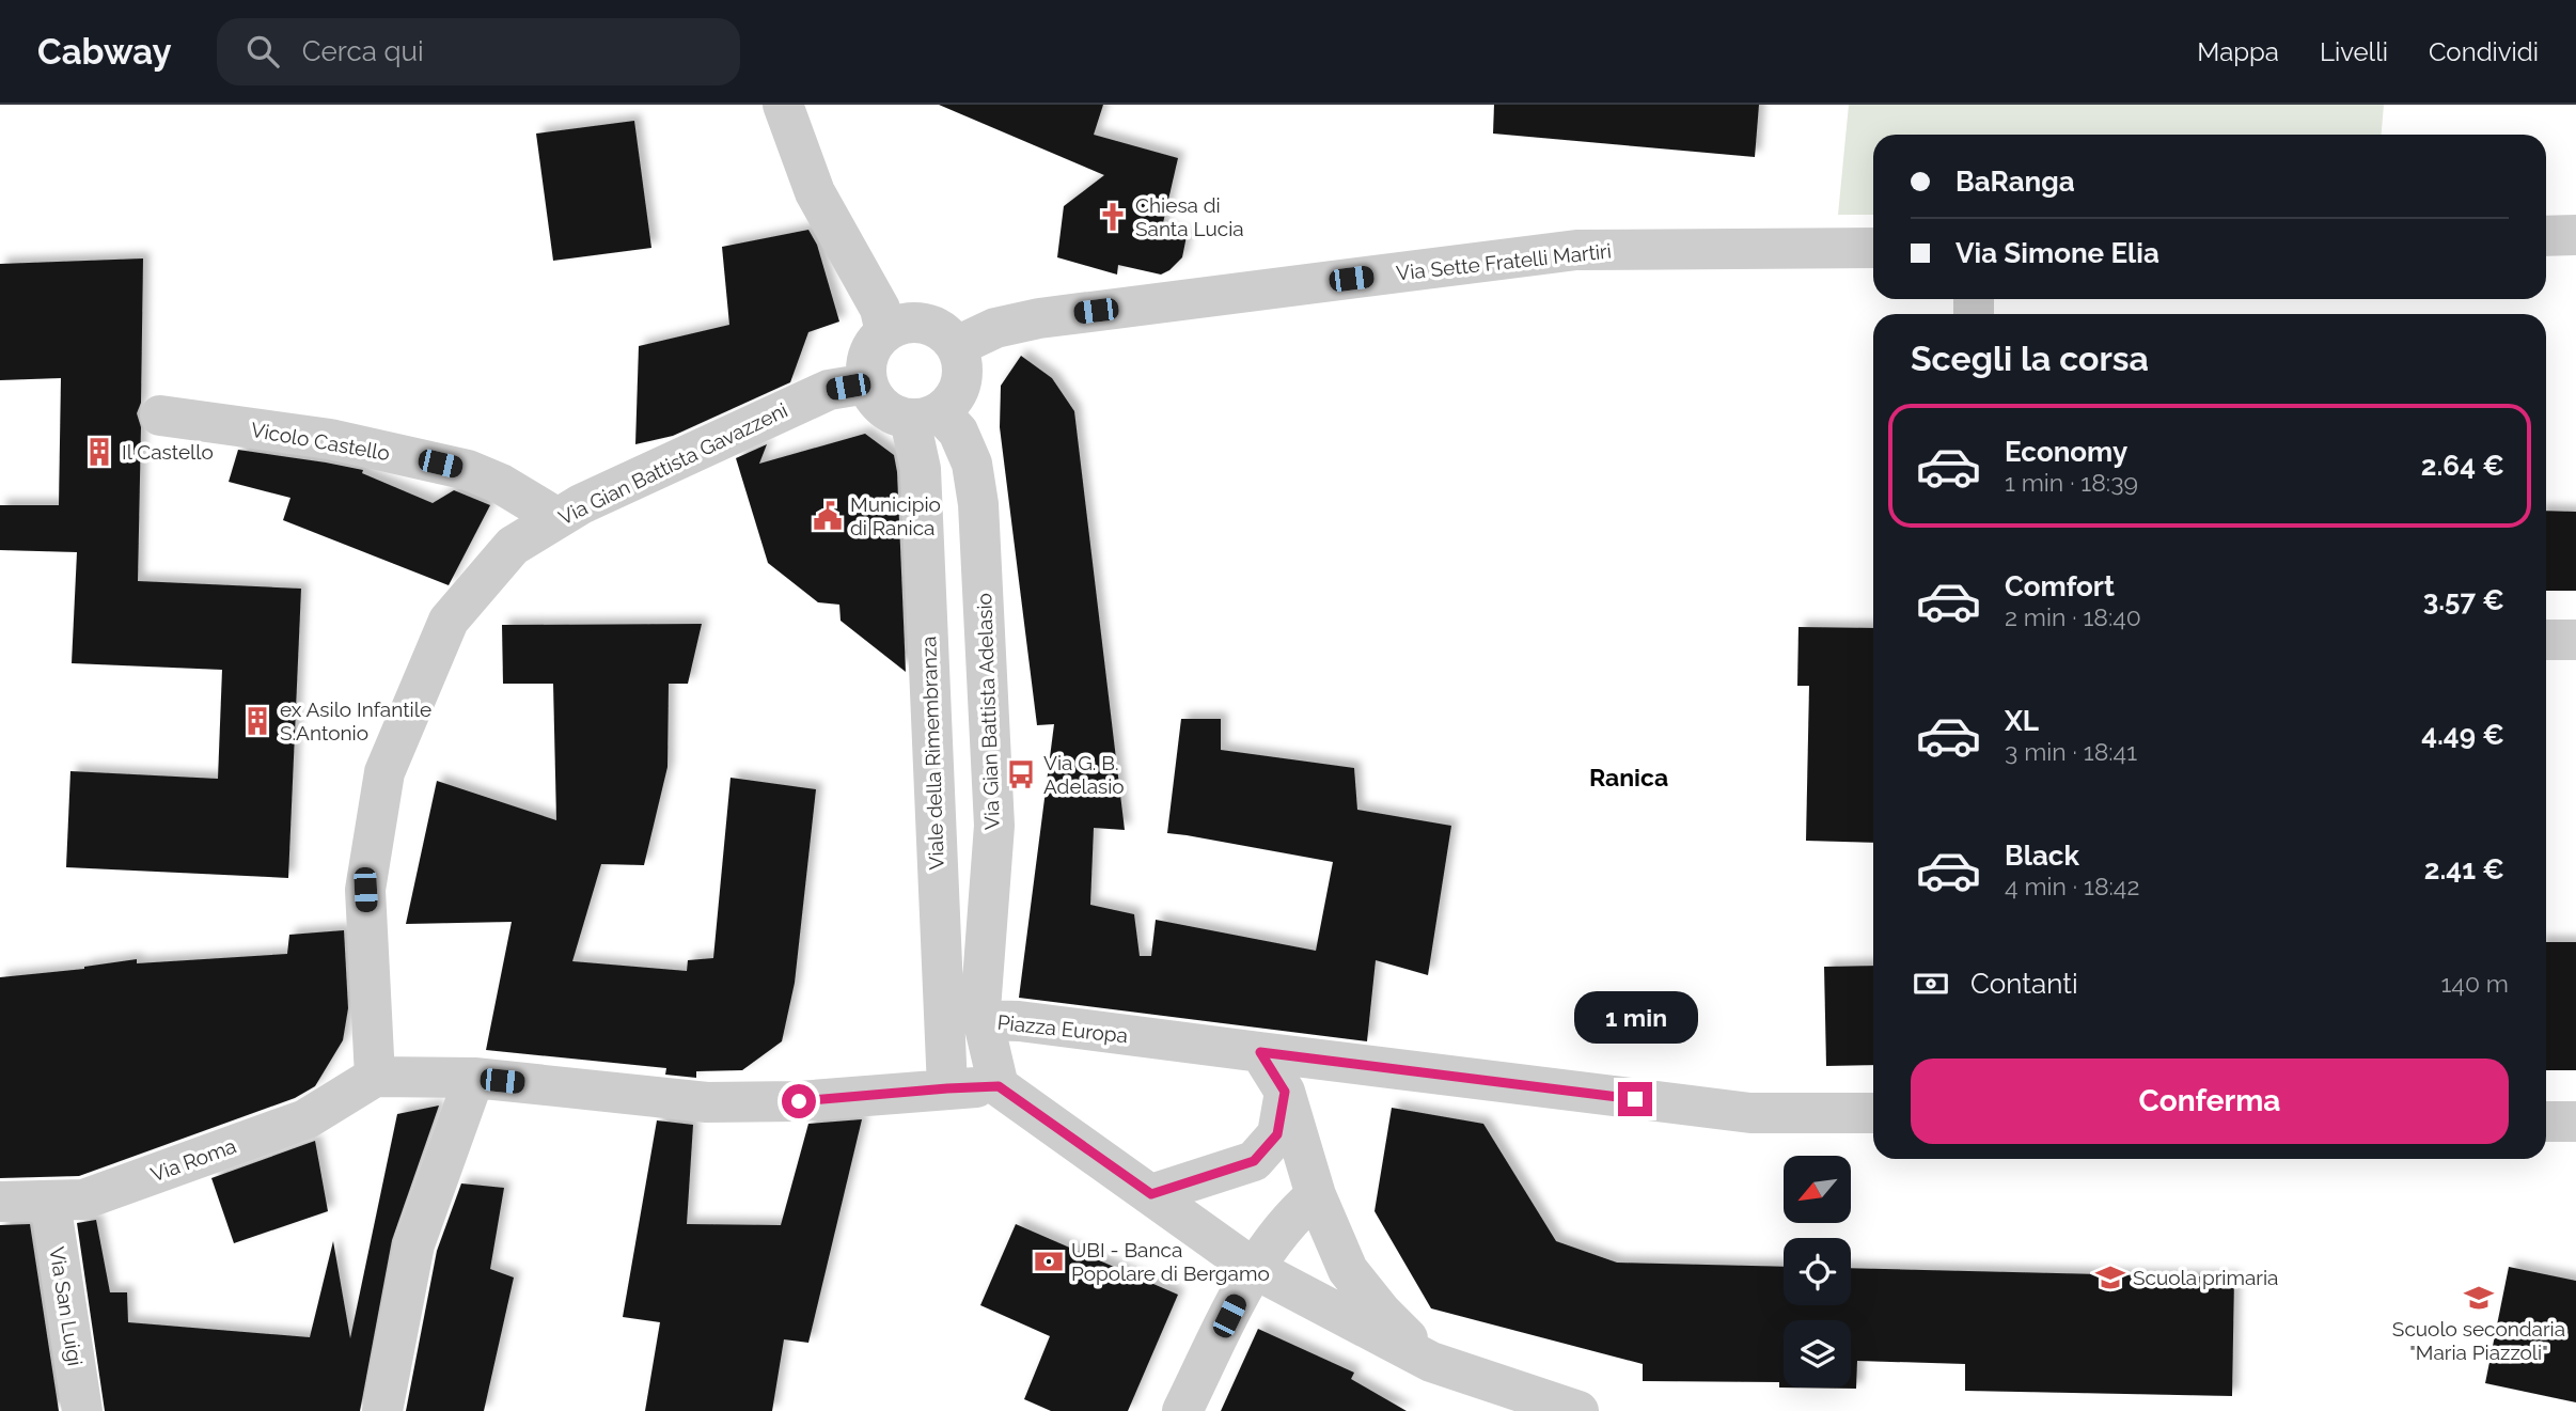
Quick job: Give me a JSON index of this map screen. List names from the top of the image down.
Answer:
{
  "streets": {
    "street": [
      "Via Sette Fratelli Martiri",
      "Vicolo Castello",
      "Via Gian Battista Gavazzeni",
      "Via Gian Battista Adelasio",
      "Viale della Rimembranza",
      "Piazza Europa",
      "Via Roma",
      "Via San Luigi"
    ]
  },
  "crossings": [
    ["Via Sette Fratelli Martiri", "Via Gian Battista Gavazzeni"],
    ["Via Sette Fratelli Martiri", "Via Gian Battista Adelasio"],
    ["Via Sette Fratelli Martiri", "Viale della Rimembranza"],
    ["Vicolo Castello", "Via Gian Battista Gavazzeni"],
    ["Via Gian Battista Gavazzeni", "Via Gian Battista Adelasio"],
    ["Via Gian Battista Gavazzeni", "Viale della Rimembranza"],
    ["Via Gian Battista Gavazzeni", "Via Roma"],
    ["Via Gian Battista Adelasio", "Viale della Rimembranza"],
    ["Via Gian Battista Adelasio", "Piazza Europa"],
    ["Via Roma", "Via San Luigi"]
  ],
  "districts": ["Ranica"],
  "places": {
    "church": ["Chiesa di Santa Lucia"],
    "building": ["Il Castello", "ex Asilo Infantile S.Antonio"],
    "public building": ["Municipio di Ranica"],
    "bus stop": ["Via G. B. Adelasio"],
    "bank": ["UBI - Banca Popolare di Bergamo"],
    "school or university": ["Scuola primaria", "Scuolo secondaria \"Maria Piazzoli\""]
  },
  "north": "bottom left",
  "page": {
    "header": "Cabway",
    "search": "Cerca qui",
    "nav": ["Mappa", "Livelli", "Condividi"],
    "banner": ["BaRanga", "Via Simone Elia"],
    "heading": "Scegli la corsa",
    "list": [
      {
        "name": "Economy",
        "note": "1 min · 18:39",
        "value": "2.64 €"
      },
      {
        "name": "Comfort",
        "note": "2 min · 18:40",
        "value": "3.57 €"
      },
      {
        "name": "XL",
        "note": "3 min · 18:41",
        "value": "4.49 €"
      },
      {
        "name": "Black",
        "note": "4 min · 18:42",
        "value": "2.41 €"
      }
    ],
    "pay": ["Contanti", "140 m"],
    "bubble": "1 min",
    "buttons": "Conferma"
  }
}
